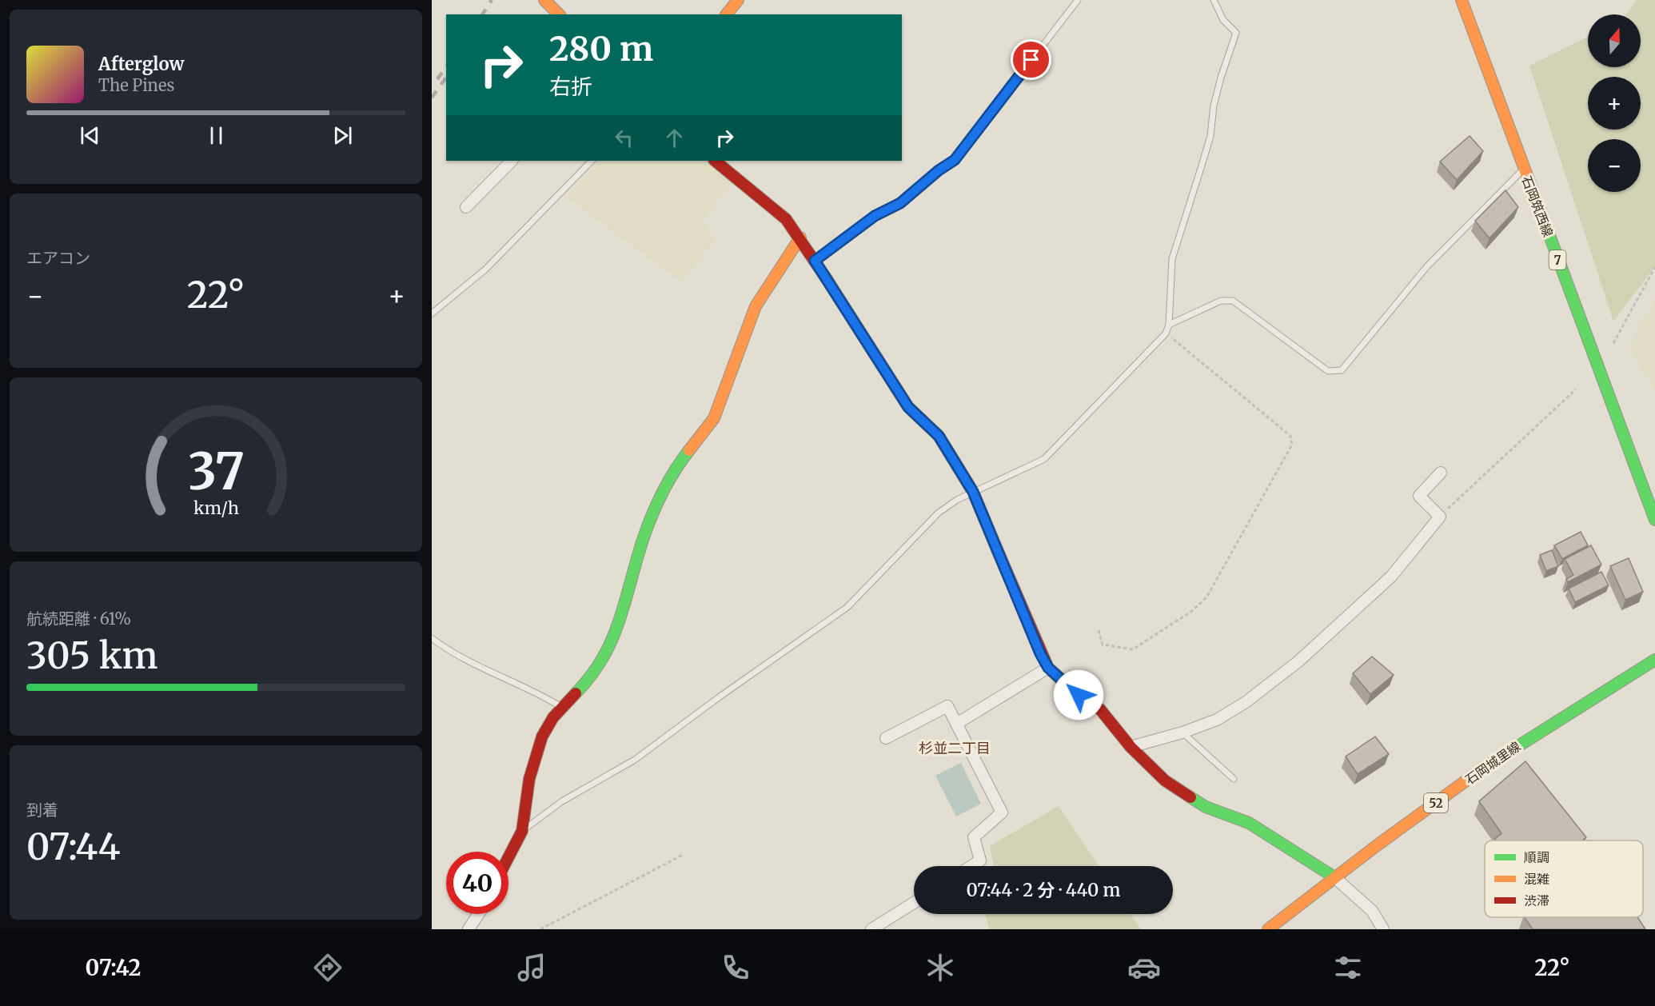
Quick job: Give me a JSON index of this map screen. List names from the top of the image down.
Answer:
{
  "streets": {
    "street": [
      "石岡筑西線",
      "7",
      "石岡城里線",
      "52"
    ]
  },
  "districts": ["杉並二丁目"],
  "legend": ["順調", "混雑", "渋滞"],
  "north": "top",
  "page": {
    "map_buttons": ["+", "−"],
    "turn": ["280 m", "右折"],
    "song": ["Afterglow", "The Pines"],
    "tile": [
      "エアコン",
      ["航続距離 · 61%", "305 km"],
      ["到着", "07:44"]
    ],
    "heat": ["−", "22°", "+"],
    "limit": "40",
    "trip": "07:44 · 2 分 · 440 m",
    "tabs": ["07:42", "22°"],
    "gauge": ["37", "km/h"]
  }
}
